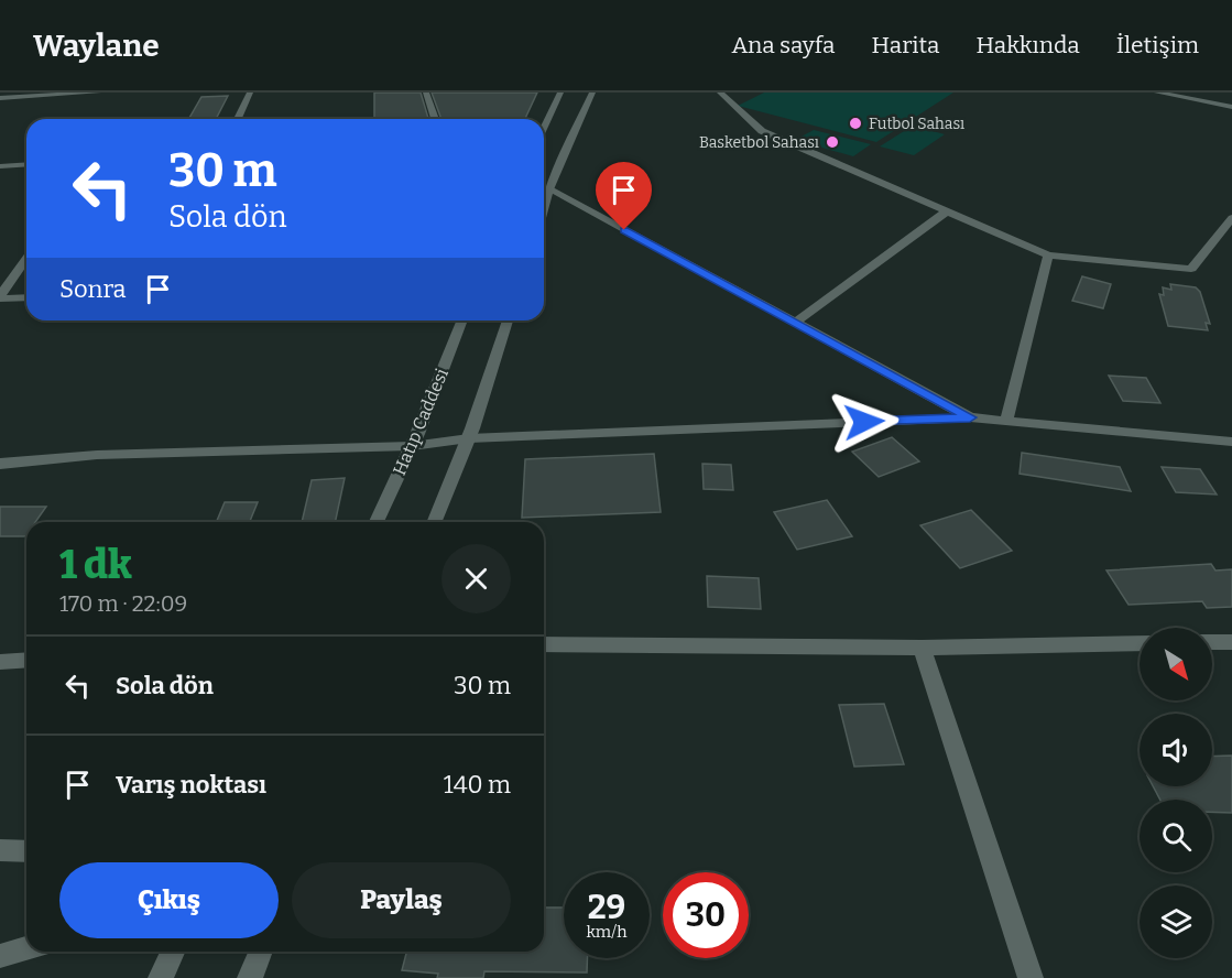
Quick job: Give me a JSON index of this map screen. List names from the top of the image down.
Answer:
{
  "streets": {
    "street": ["Hatıp Caddesi"]
  },
  "places": ["Futbol Sahası", "Basketbol Sahası"],
  "north": "bottom right",
  "page": {
    "header": "Waylane",
    "nav": [
      "Ana sayfa",
      "Harita",
      "Hakkında",
      "İletişim"
    ],
    "turn": ["30 m", "Sola dön"],
    "then": "Sonra",
    "heading": ["1 dk", "170 m · 22:09"],
    "list": [
      {
        "name": "Sola dön",
        "value": "30 m"
      },
      {
        "name": "Varış noktası",
        "value": "140 m"
      }
    ],
    "buttons": ["Çıkış", "Paylaş"],
    "speed": "29 km/h",
    "limit": "30"
  }
}
